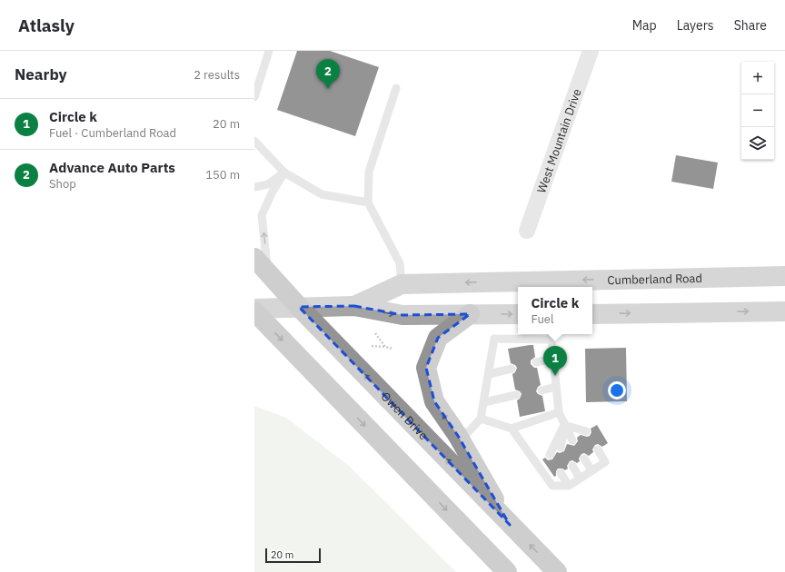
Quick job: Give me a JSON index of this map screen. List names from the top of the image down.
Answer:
{
  "streets": {
    "highway": ["Owen Drive"],
    "main road": ["Cumberland Road"],
    "street": ["West Mountain Drive"]
  },
  "crossings": [
    ["Cumberland Road", "Owen Drive"]
  ],
  "scale_bar": "20 m",
  "page": {
    "header": "Atlasly",
    "nav": ["Map", "Layers", "Share"],
    "heading": ["Nearby", "2 results"],
    "pins": ["2", "1"],
    "map_buttons": ["+", "−"],
    "list": [
      {
        "mark": "1",
        "name": "Circle k",
        "note": "Fuel · Cumberland Road",
        "value": "20 m"
      },
      {
        "mark": "2",
        "name": "Advance Auto Parts",
        "note": "Shop",
        "value": "150 m"
      }
    ],
    "popup": ["Circle k", "Fuel"],
    "scale": "20 m"
  }
}
